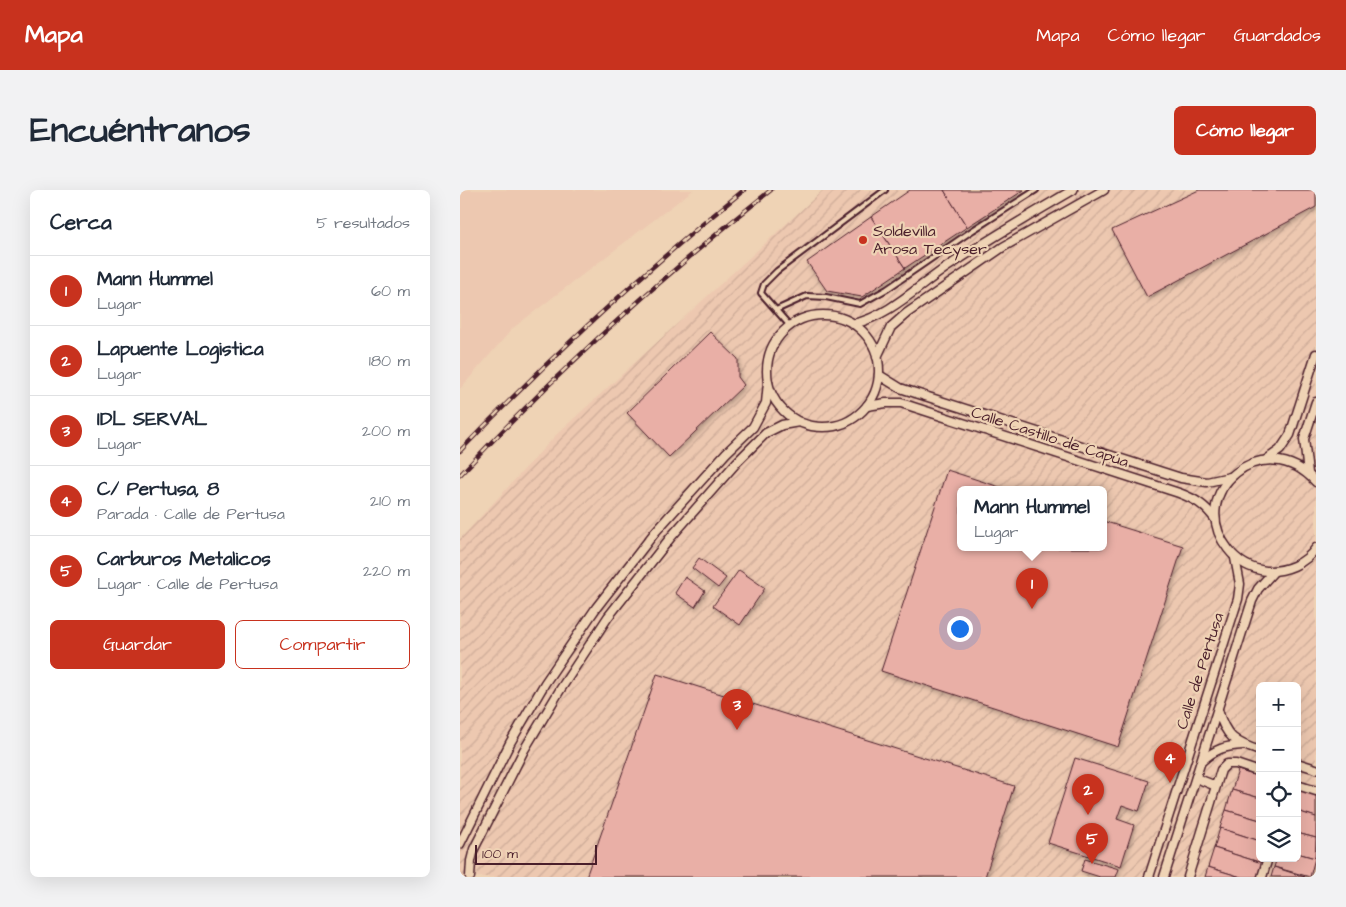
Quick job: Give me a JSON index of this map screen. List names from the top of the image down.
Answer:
{
  "streets": {
    "street": ["Calle Castillo de Capúa", "Calle de Pertusa"]
  },
  "places": ["Soldevilla Arosa Tecyser"],
  "scale_bar": "100 m",
  "page": {
    "header": "Mapa",
    "nav": ["Mapa", "Cómo llegar", "Guardados"],
    "title": "Encuéntranos",
    "buttons": [
      "Cómo llegar",
      ["Guardar", "Compartir"]
    ],
    "heading": ["Cerca", "5 resultados"],
    "list": [
      {
        "mark": "1",
        "name": "Mann Hummel",
        "note": "Lugar",
        "value": "60 m"
      },
      {
        "mark": "2",
        "name": "Lapuente Logistica",
        "note": "Lugar",
        "value": "180 m"
      },
      {
        "mark": "3",
        "name": "IDL SERVAL",
        "note": "Lugar",
        "value": "200 m"
      },
      {
        "mark": "4",
        "name": "C/ Pertusa, 8",
        "note": "Parada · Calle de Pertusa",
        "value": "210 m"
      },
      {
        "mark": "5",
        "name": "Carburos Metalicos",
        "note": "Lugar · Calle de Pertusa",
        "value": "220 m"
      }
    ],
    "popup": ["Mann Hummel", "Lugar"],
    "pins": [
      "1",
      "3",
      "4",
      "2",
      "5"
    ],
    "map_buttons": ["+", "−"],
    "scale": "100 m"
  }
}
